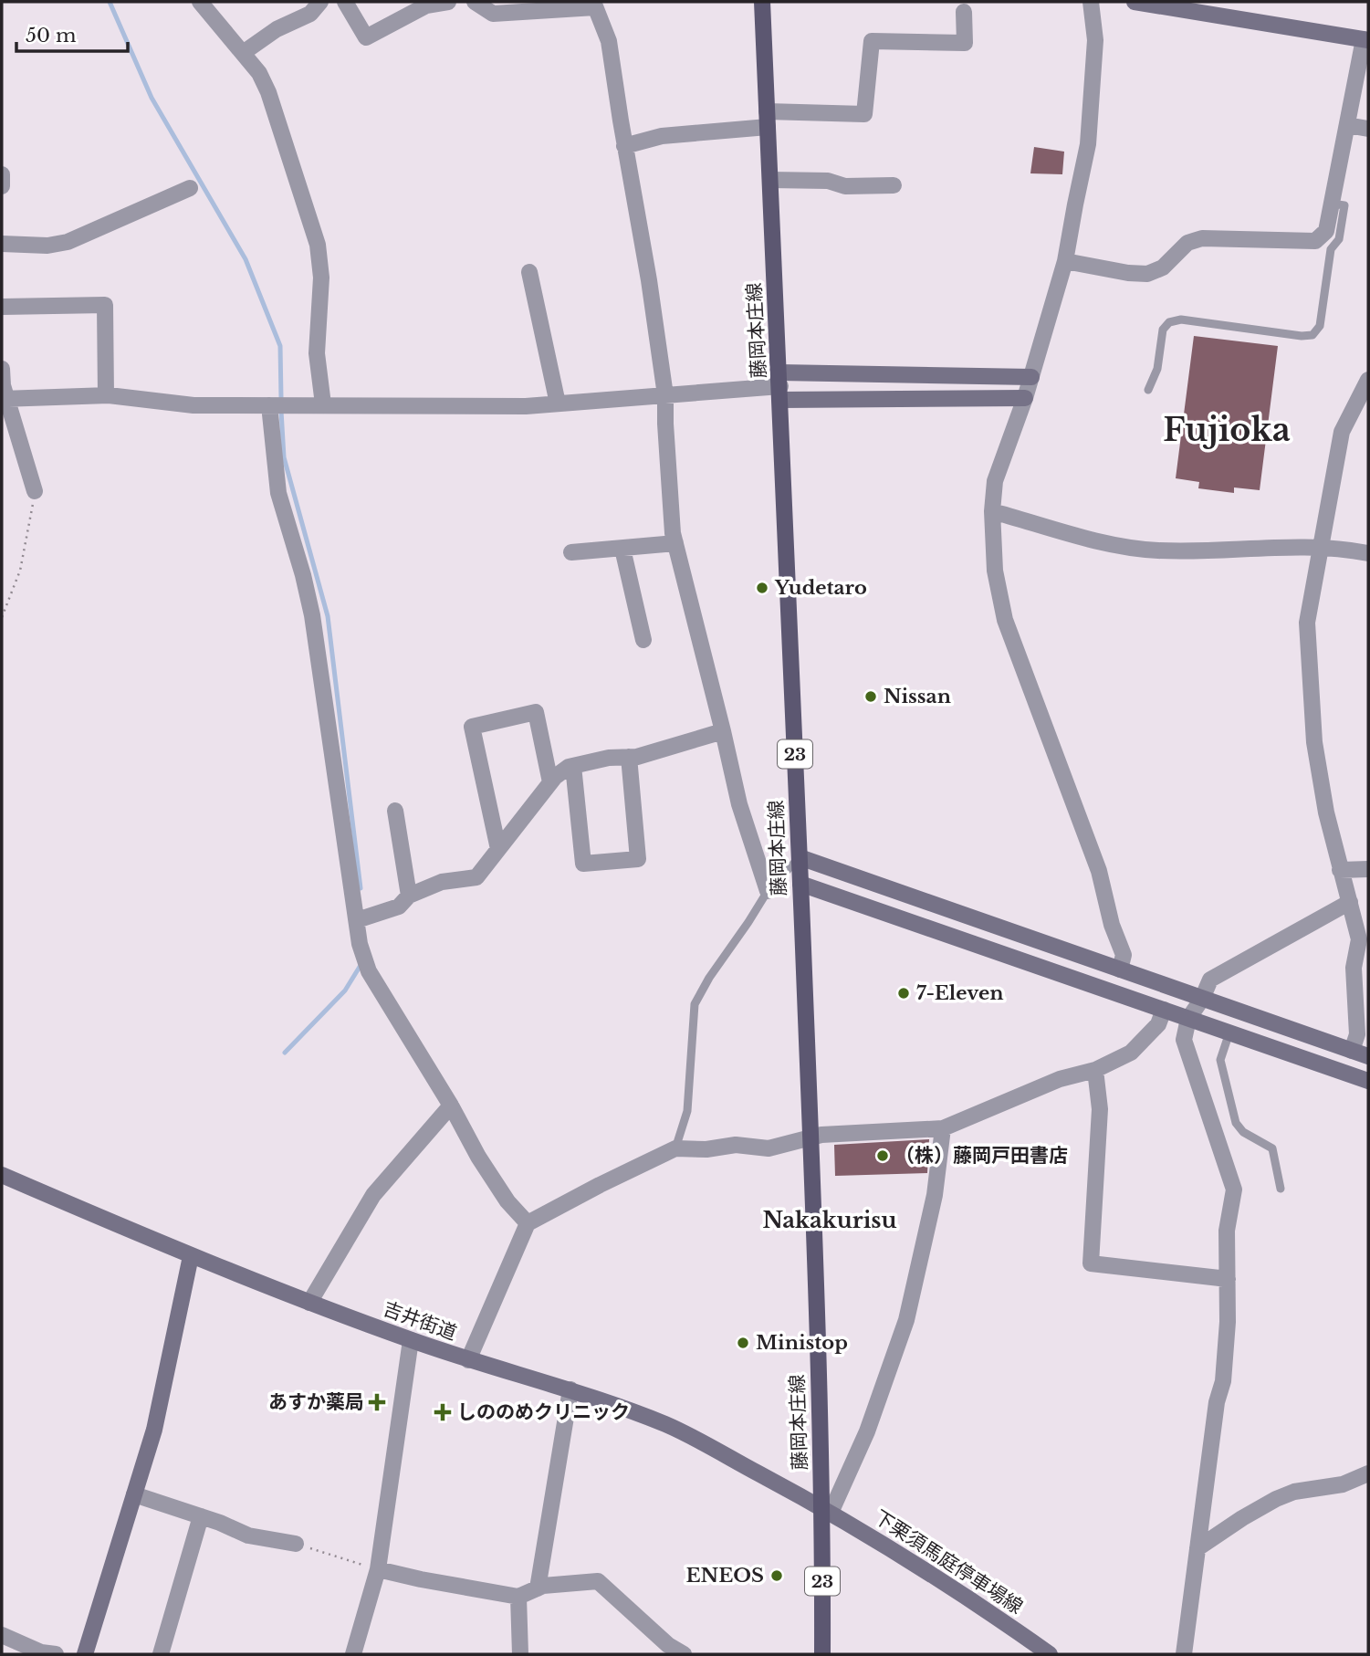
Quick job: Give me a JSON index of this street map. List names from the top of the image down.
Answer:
{
  "streets": {
    "main road": ["藤岡本庄線", "23"],
    "street": ["吉井街道", "下栗須馬庭停車場線"]
  },
  "crossings": [
    ["藤岡本庄線", "吉井街道"],
    ["藤岡本庄線", "下栗須馬庭停車場線"],
    ["吉井街道", "下栗須馬庭停車場線"]
  ],
  "districts": ["Fujioka", "Nakakurisu"],
  "places": {
    "other": [
      "Yudetaro",
      "Nissan",
      "7-Eleven",
      "（株）藤岡戸田書店",
      "Ministop",
      "ENEOS"
    ],
    "health": ["あすか薬局", "しののめクリニック"]
  },
  "scale_bar": "50 m"
}
